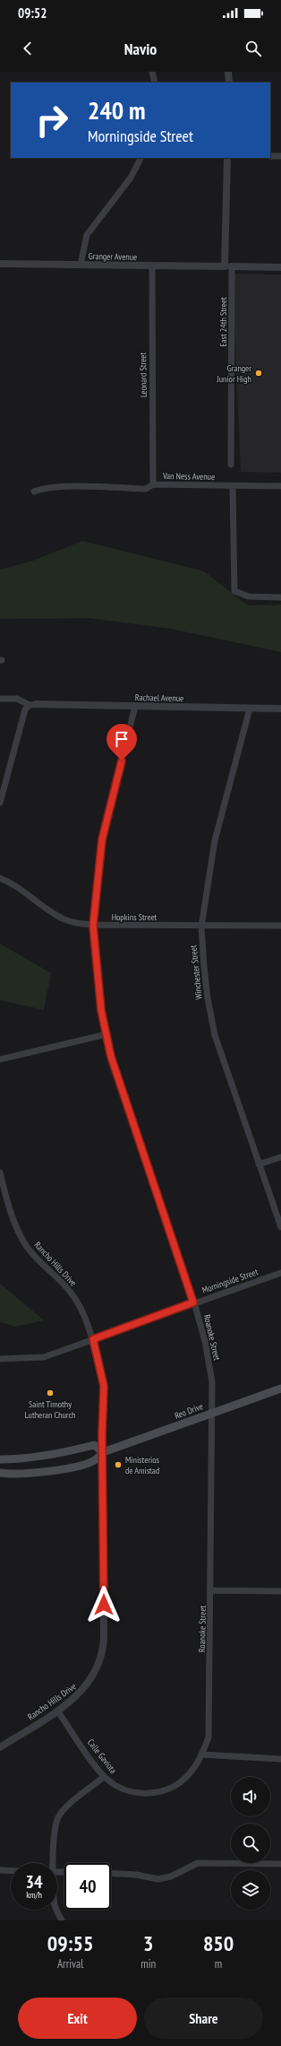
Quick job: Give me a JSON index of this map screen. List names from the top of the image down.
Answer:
{
  "streets": {
    "main road": ["Reo Drive"],
    "street": [
      "Granger Avenue",
      "East 24th Street",
      "Leonard Street",
      "Van Ness Avenue",
      "Rachael Avenue",
      "Hopkins Street",
      "Winchester Street",
      "Rancho Hills Drive",
      "Morningside Street",
      "Roanoke Street",
      "Calle Gaviota"
    ]
  },
  "crossings": [
    ["Granger Avenue", "East 24th Street"],
    ["Granger Avenue", "Leonard Street"],
    ["Leonard Street", "Van Ness Avenue"],
    ["Rachael Avenue", "Winchester Street"],
    ["Rachael Avenue", "Roanoke Street"],
    ["Hopkins Street", "Winchester Street"],
    ["Hopkins Street", "Roanoke Street"],
    ["Rancho Hills Drive", "Morningside Street"],
    ["Rancho Hills Drive", "Reo Drive"],
    ["Rancho Hills Drive", "Calle Gaviota"],
    ["Morningside Street", "Roanoke Street"],
    ["Roanoke Street", "Reo Drive"],
    ["Roanoke Street", "Calle Gaviota"]
  ],
  "places": ["Granger Junior High", "Saint Timothy Lutheran Church", "Ministerios de Amistad"],
  "page": {
    "status": "09:52",
    "header": "Navio",
    "turn": ["240 m", "Morningside Street"],
    "speed": "34 km/h",
    "limit": "40",
    "eta": [
      "09:55",
      "Arrival",
      "3",
      "min",
      "850",
      "m"
    ],
    "buttons": ["Exit", "Share"]
  }
}
